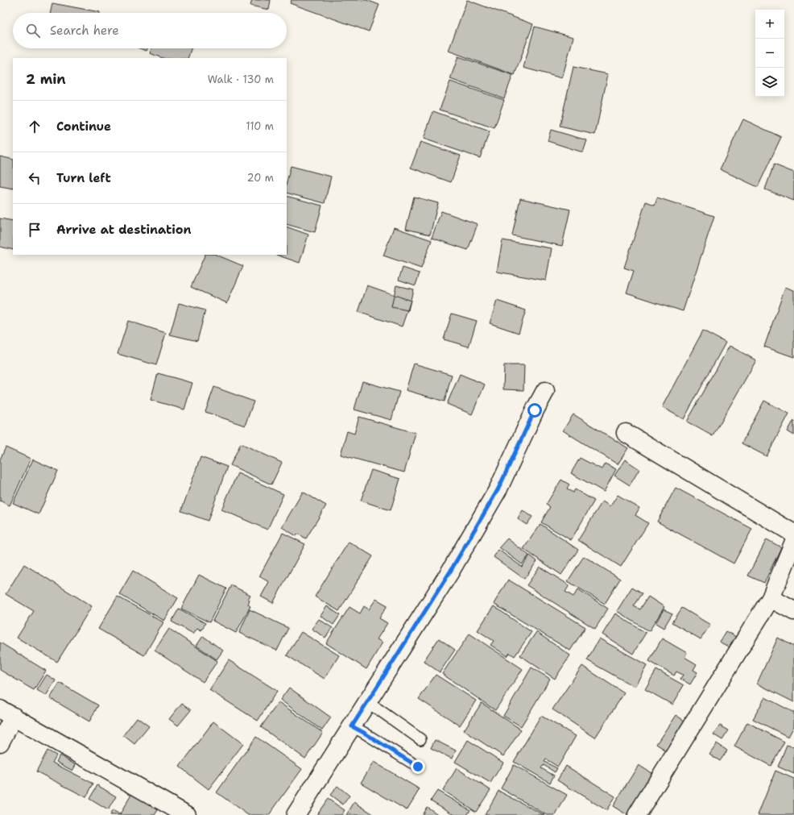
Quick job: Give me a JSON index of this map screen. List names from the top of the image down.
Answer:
{
  "page": {
    "map_buttons": ["+", "−"],
    "search": "Search here",
    "heading": ["2 min", "Walk · 130 m"],
    "list": [
      ["Continue", "110 m"],
      ["Turn left", "20 m"],
      "Arrive at destination"
    ]
  }
}
